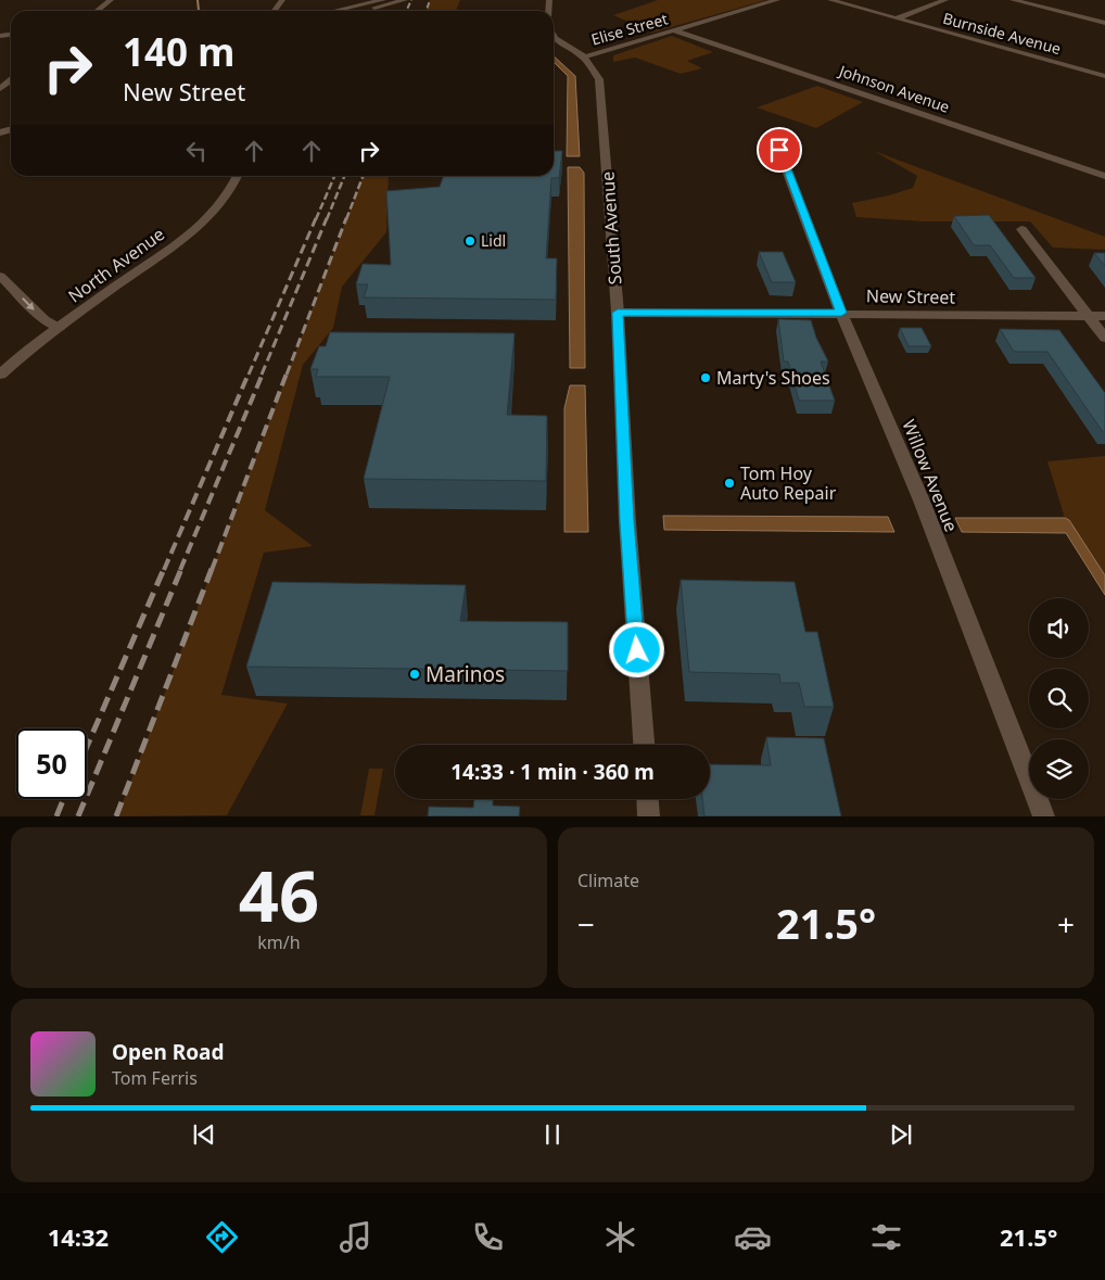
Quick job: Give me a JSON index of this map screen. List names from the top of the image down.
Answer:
{
  "streets": {
    "street": [
      "Elise Street",
      "Burnside Avenue",
      "Johnson Avenue",
      "South Avenue",
      "North Avenue",
      "New Street",
      "Willow Avenue"
    ]
  },
  "crossings": [
    ["Elise Street", "Johnson Avenue"],
    ["Elise Street", "South Avenue"],
    ["South Avenue", "New Street"],
    ["New Street", "Willow Avenue"]
  ],
  "places": [
    "Lidl",
    "Marty's Shoes",
    "Tom Hoy Auto Repair",
    "Marinos"
  ],
  "page": {
    "turn": ["140 m", "New Street"],
    "limit": "50",
    "trip": "14:33 · 1 min · 360 m",
    "tile": [
      ["46", "km/h"],
      "Climate"
    ],
    "heat": ["−", "21.5°", "+"],
    "song": ["Open Road", "Tom Ferris"],
    "tabs": ["14:32", "21.5°"]
  }
}
